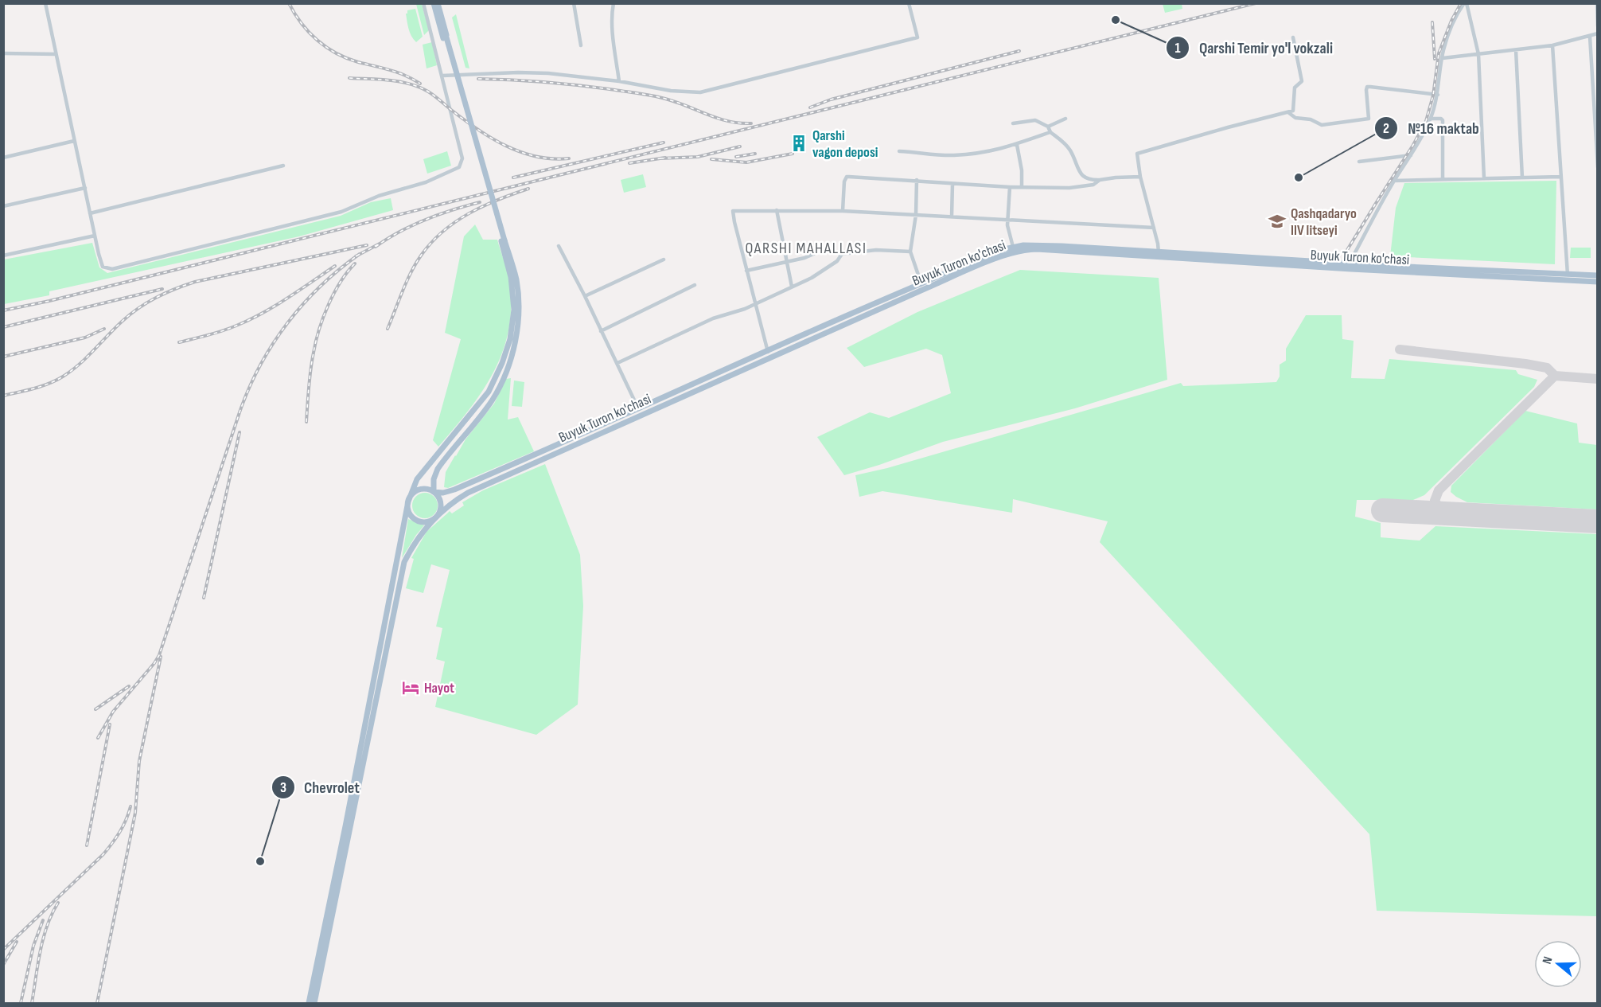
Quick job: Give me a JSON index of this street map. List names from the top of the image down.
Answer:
{
  "streets": {
    "main road": ["Buyuk Turon ko'chasi"]
  },
  "districts": ["QARSHI MAHALLASI"],
  "places": {
    "other": ["Qarshi Temir yo'l vokzali", "№16 maktab", "Chevrolet"],
    "building": ["Qarshi vagon deposi"],
    "school or university": ["Qashqadaryo IIV litseyi"],
    "hotel": ["Hayot"]
  },
  "north": "left"
}
